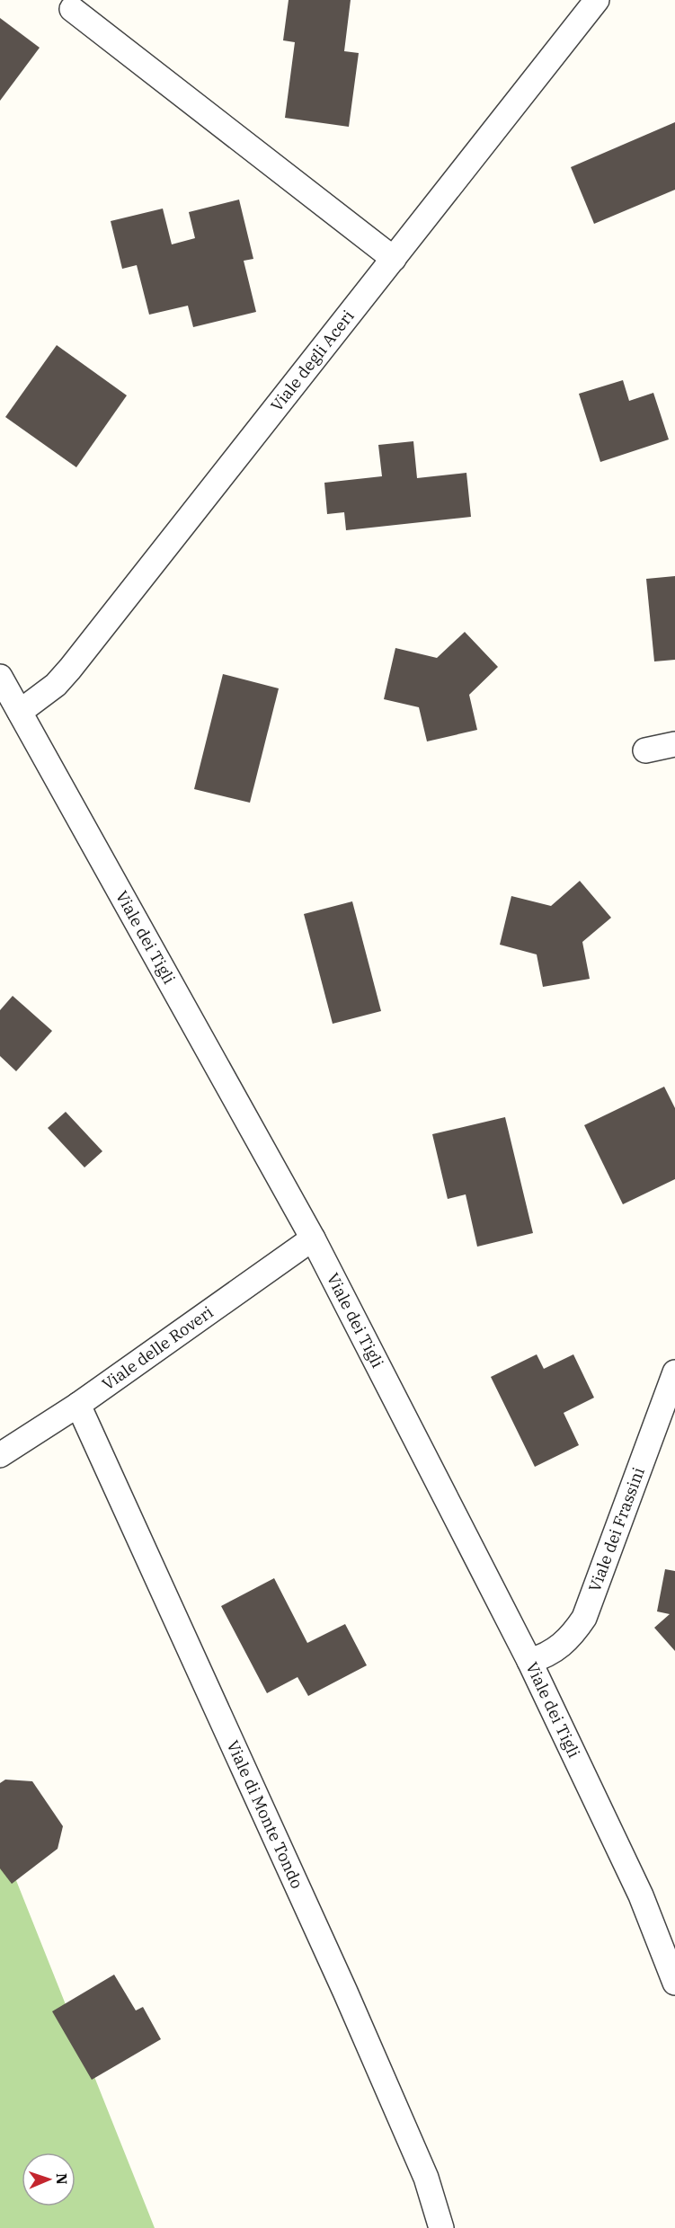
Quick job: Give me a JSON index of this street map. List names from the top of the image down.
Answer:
{
  "streets": {
    "street": [
      "Viale degli Aceri",
      "Viale dei Tigli",
      "Viale delle Roveri",
      "Viale dei Frassini",
      "Viale di Monte Tondo"
    ]
  },
  "crossings": [
    ["Viale degli Aceri", "Viale dei Tigli"],
    ["Viale dei Tigli", "Viale delle Roveri"],
    ["Viale dei Tigli", "Viale dei Frassini"],
    ["Viale delle Roveri", "Viale di Monte Tondo"]
  ],
  "north": "right"
}
